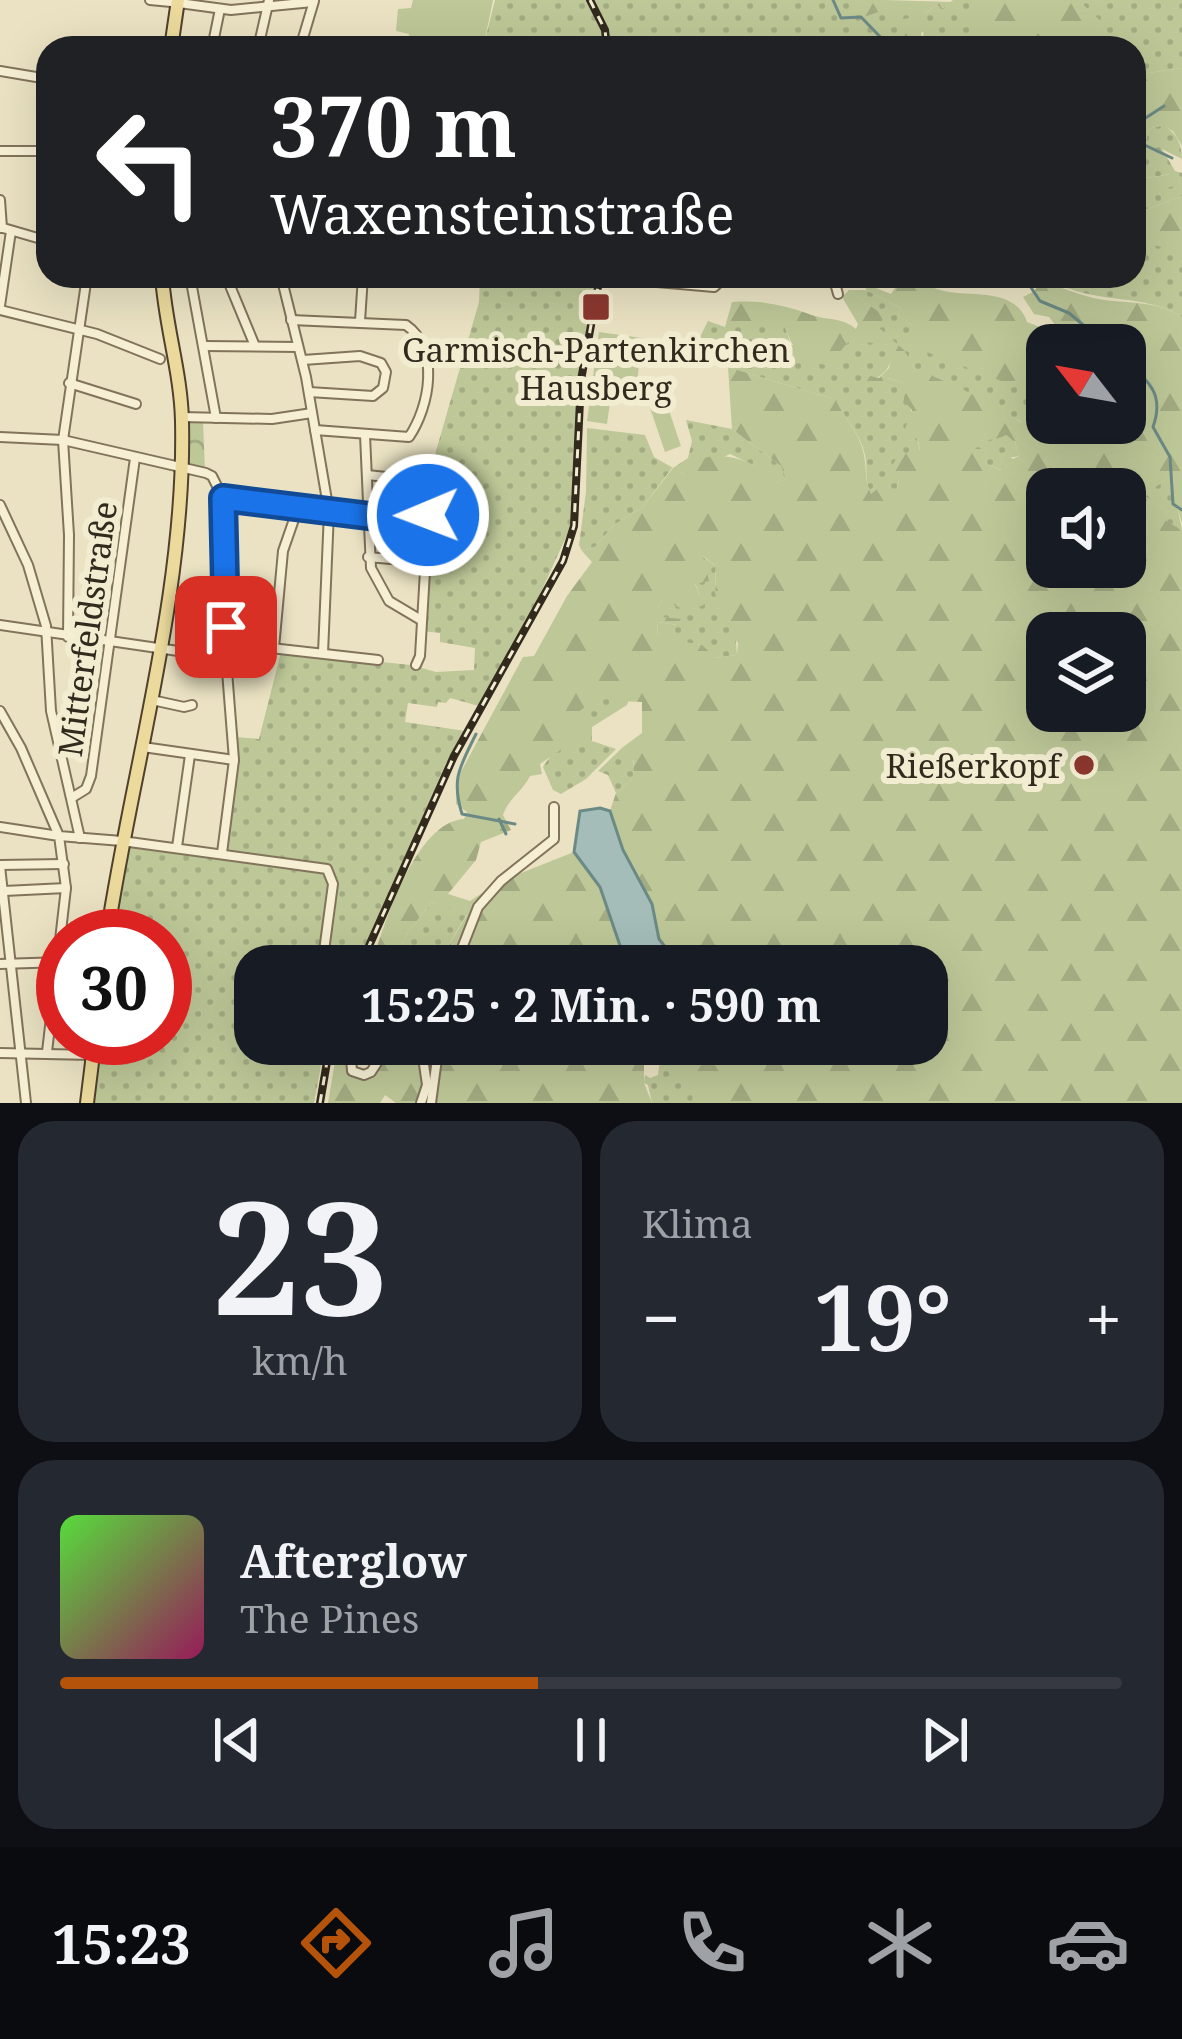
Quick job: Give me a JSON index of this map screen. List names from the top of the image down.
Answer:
{
  "streets": {
    "street": ["Mitterfeldstraße"]
  },
  "places": {
    "transit": ["Garmisch-Partenkirchen Hausberg"],
    "other": ["Rießerkopf"]
  },
  "north": "top left",
  "page": {
    "turn": ["370 m", "Waxensteinstraße"],
    "limit": "30",
    "trip": "15:25 · 2 Min. · 590 m",
    "tile": [
      ["23", "km/h"],
      "Klima"
    ],
    "heat": ["−", "19°", "+"],
    "song": ["Afterglow", "The Pines"],
    "tabs": "15:23"
  }
}
